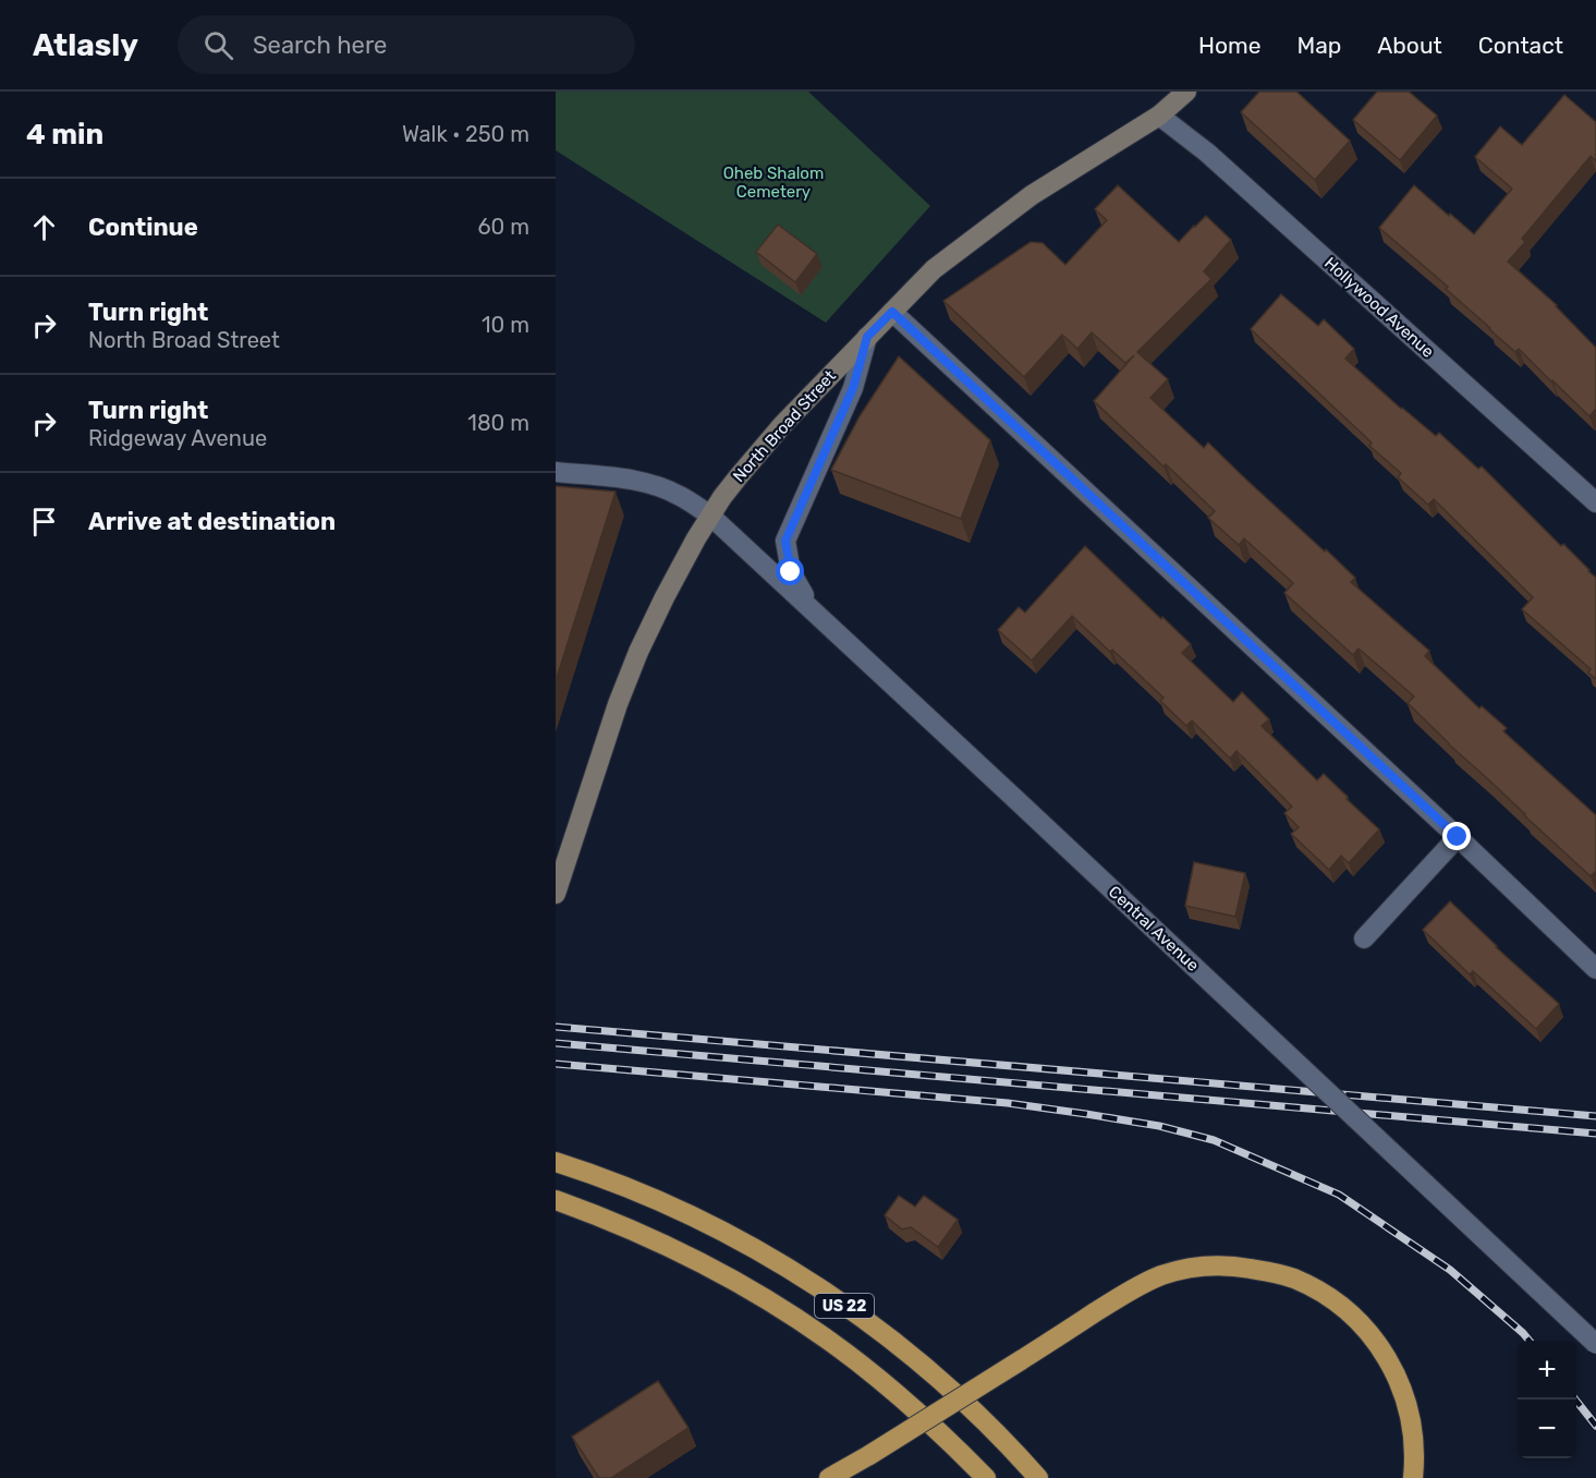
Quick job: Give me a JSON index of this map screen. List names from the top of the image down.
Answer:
{
  "streets": {
    "highway": ["US 22"],
    "main road": ["North Broad Street"],
    "street": ["Hollywood Avenue", "Central Avenue"]
  },
  "crossings": [
    ["Hollywood Avenue", "North Broad Street"],
    ["North Broad Street", "Central Avenue"]
  ],
  "parks": ["Oheb Shalom Cemetery"],
  "page": {
    "header": "Atlasly",
    "search": "Search here",
    "nav": [
      "Home",
      "Map",
      "About",
      "Contact"
    ],
    "heading": ["4 min", "Walk · 250 m"],
    "list": [
      ["Continue", "60 m"],
      ["Turn right", "North Broad Street", "10 m"],
      ["Turn right", "Ridgeway Avenue", "180 m"],
      "Arrive at destination"
    ],
    "map_buttons": ["+", "−"]
  }
}
